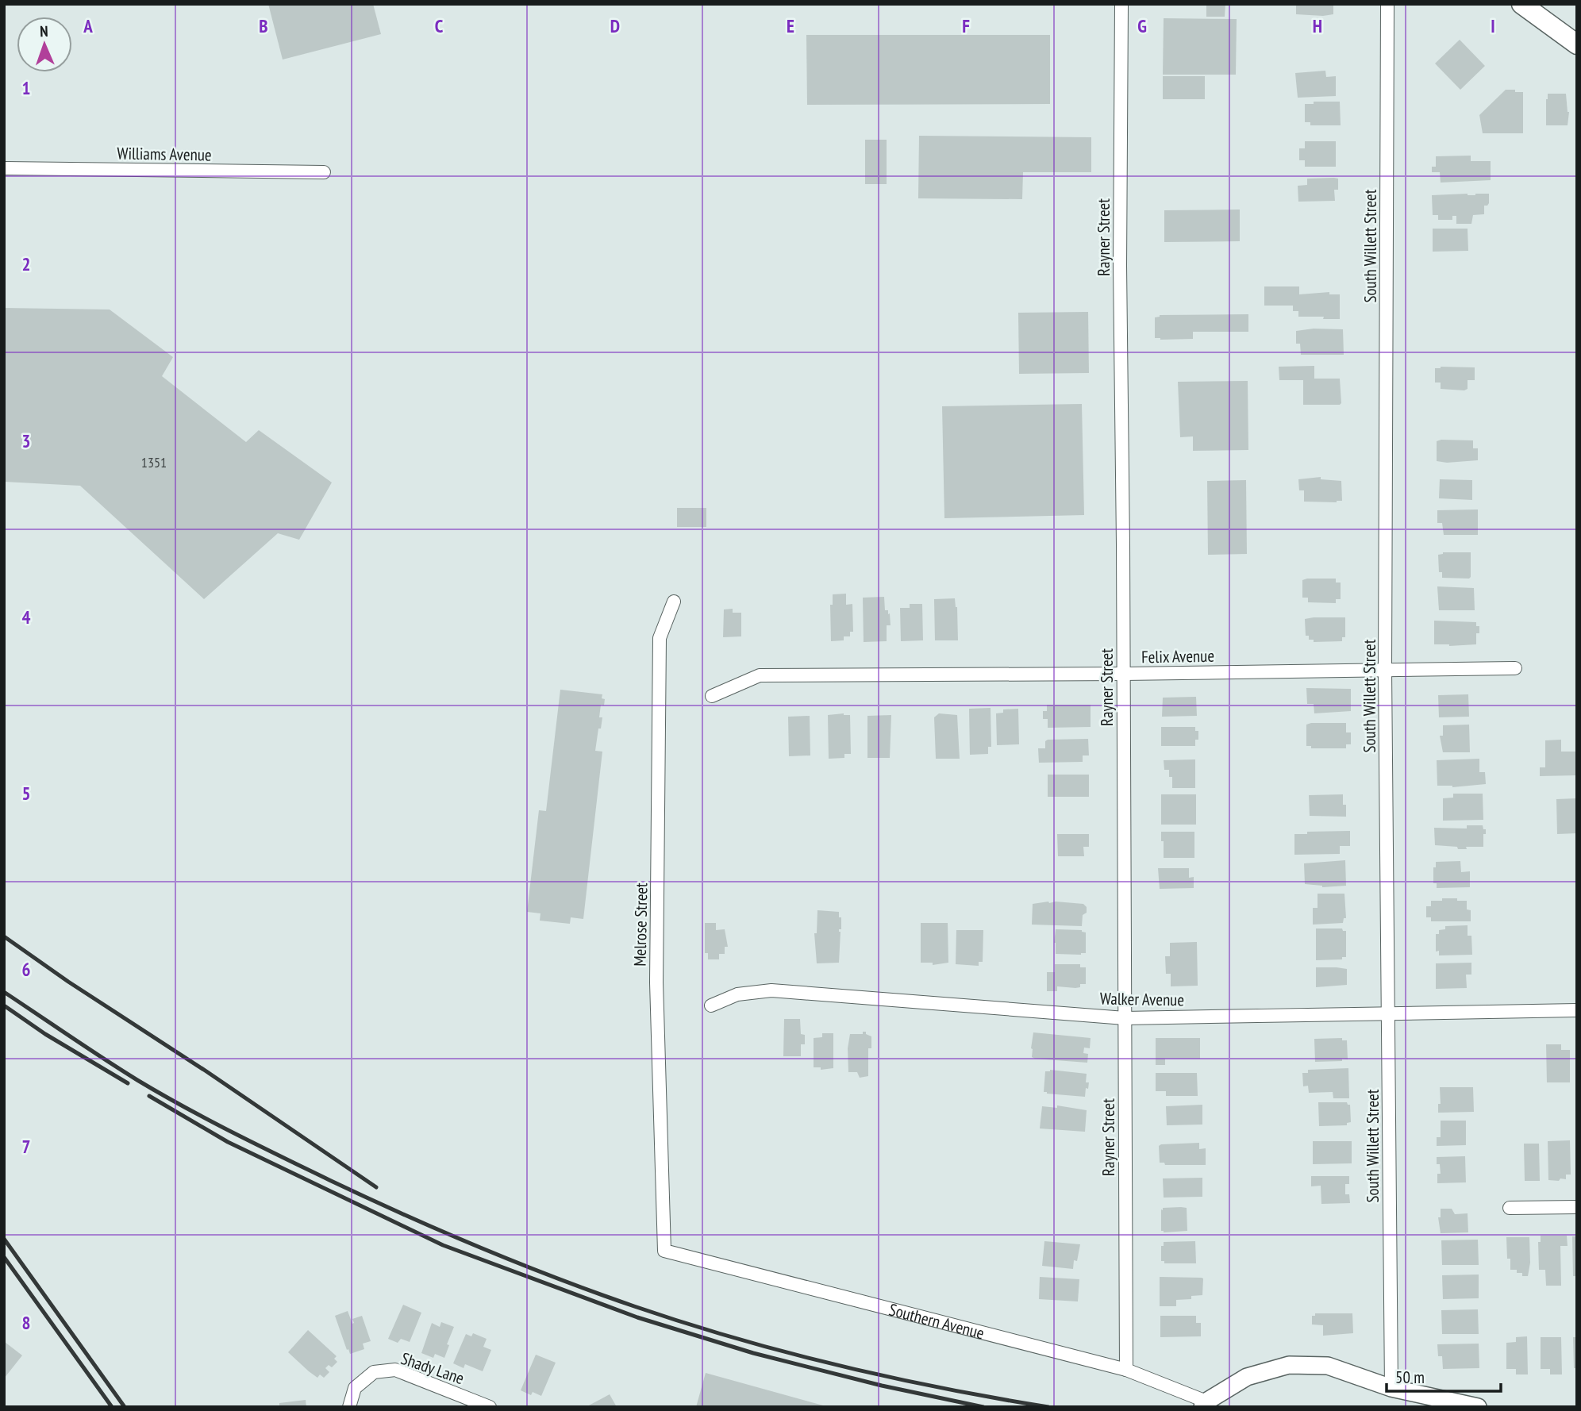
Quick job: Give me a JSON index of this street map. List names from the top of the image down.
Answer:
{
  "streets": {
    "main road": ["Southern Avenue"],
    "street": [
      "Williams Avenue",
      "Rayner Street",
      "South Willett Street",
      "Felix Avenue",
      "Melrose Street",
      "Walker Avenue",
      "Shady Lane"
    ]
  },
  "crossings": [
    ["Rayner Street", "Felix Avenue"],
    ["Rayner Street", "Walker Avenue"],
    ["Rayner Street", "Southern Avenue"],
    ["South Willett Street", "Felix Avenue"],
    ["South Willett Street", "Walker Avenue"],
    ["South Willett Street", "Southern Avenue"],
    ["Melrose Street", "Southern Avenue"]
  ],
  "house_numbers": ["1351"],
  "scale_bar": "50 m",
  "north": "top",
  "grid": {
    "columns": [
      "A",
      "B",
      "C",
      "D",
      "E",
      "F",
      "G",
      "H",
      "I"
    ],
    "rows": [
      "1",
      "2",
      "3",
      "4",
      "5",
      "6",
      "7",
      "8"
    ]
  }
}
